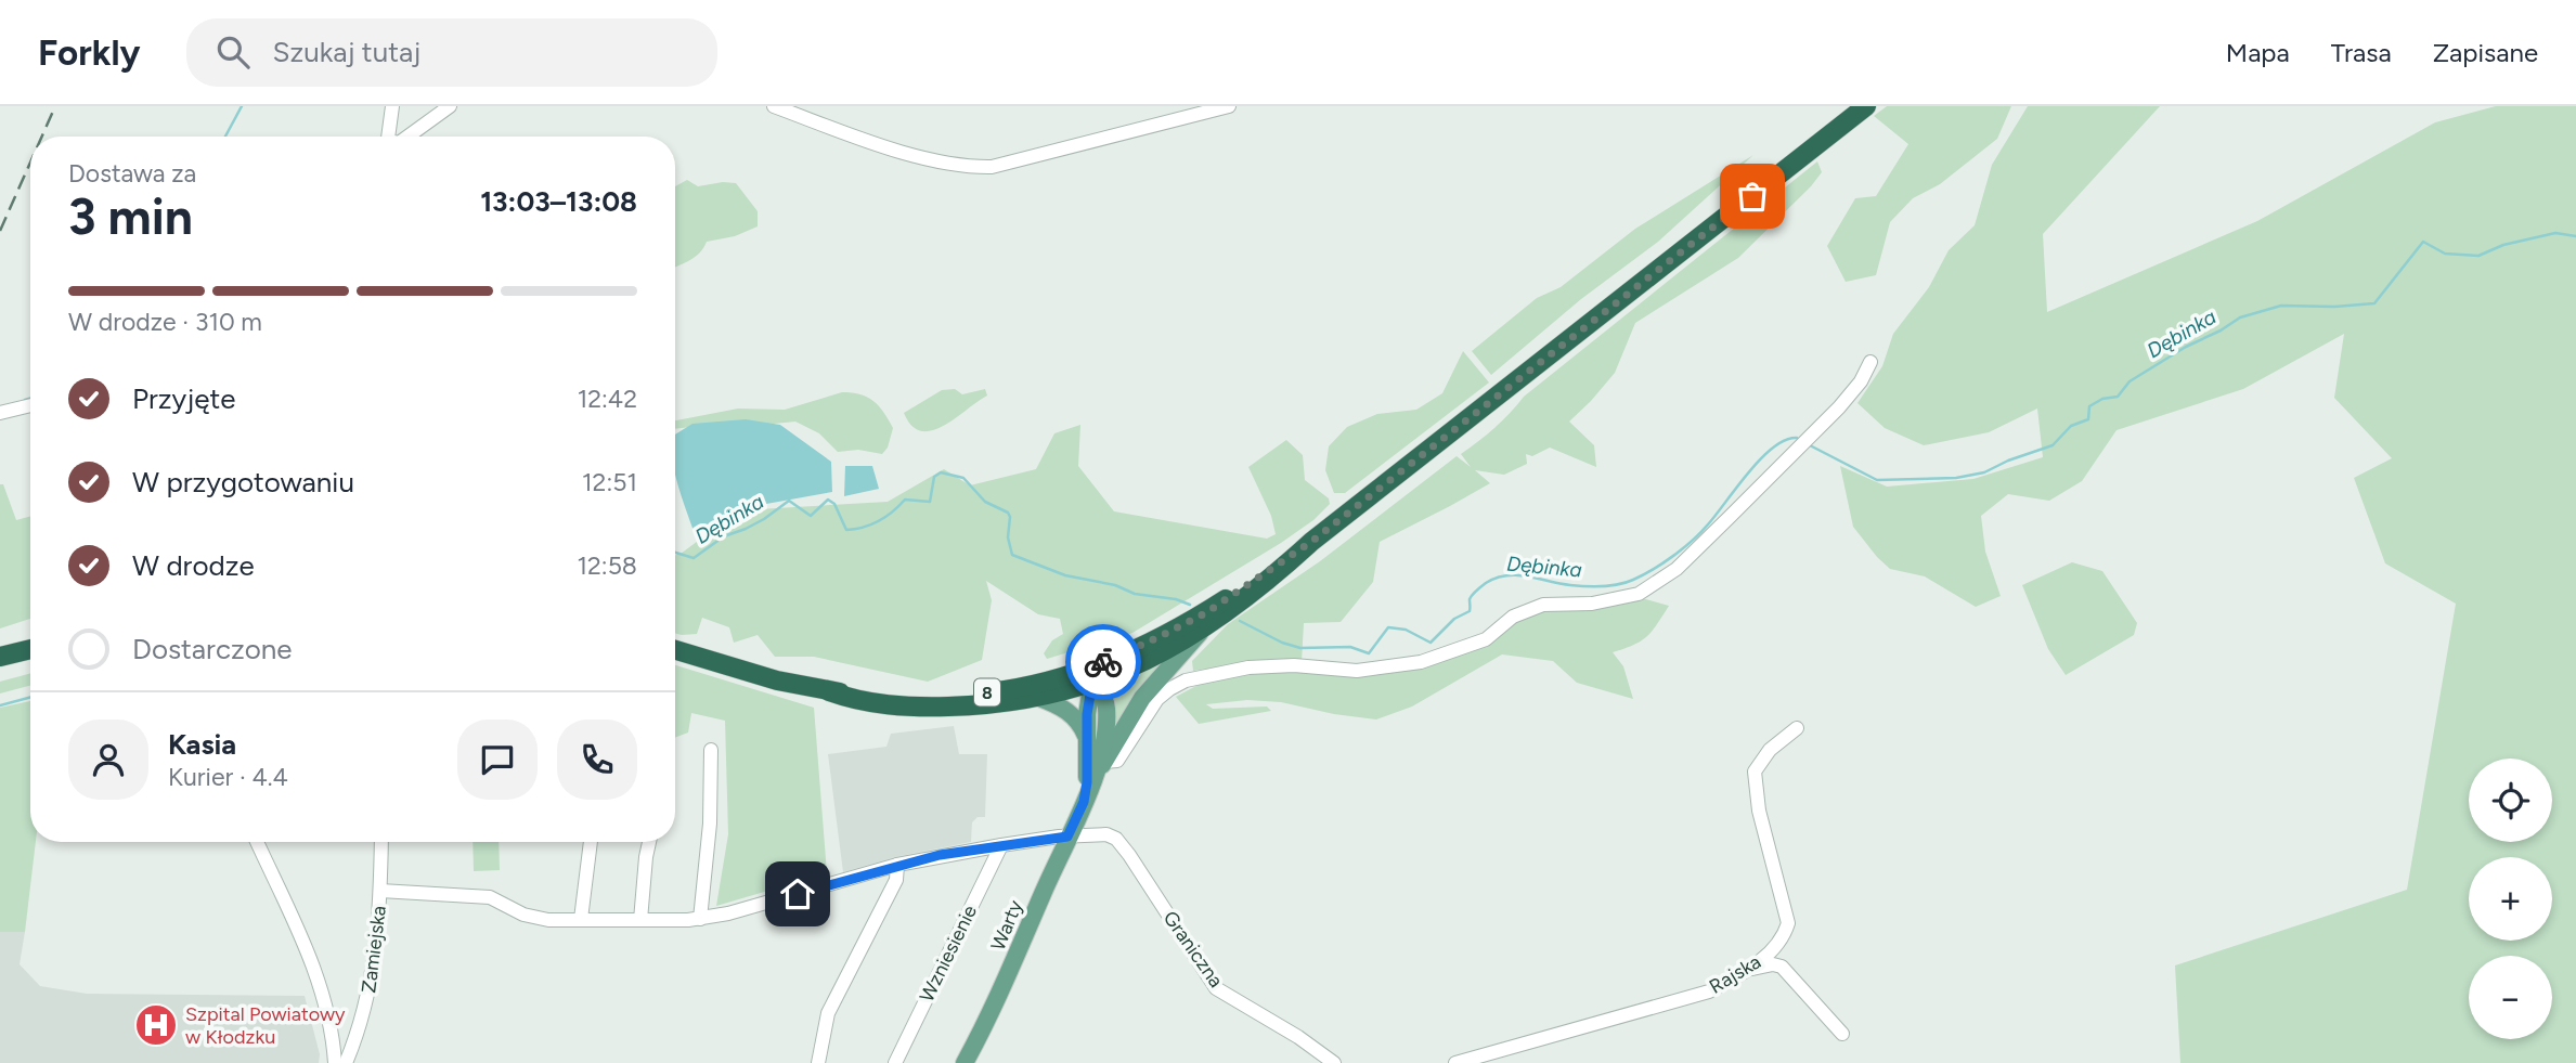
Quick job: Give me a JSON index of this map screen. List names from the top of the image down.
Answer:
{
  "streets": {
    "highway": ["8"],
    "main road": ["Warty"],
    "street": [
      "Zamiejska",
      "Graniczna",
      "Wzniesienie",
      "Rajska"
    ]
  },
  "crossings": [
    ["8", "Warty"],
    ["Warty", "Graniczna"]
  ],
  "water": ["Dębinka"],
  "places": {
    "hospital": ["Szpital Powiatowy w Kłodzku"]
  },
  "page": {
    "header": "Forkly",
    "search": "Szukaj tutaj",
    "nav": ["Mapa", "Trasa", "Zapisane"],
    "heading": ["3 min", "Dostawa za", "13:03–13:08"],
    "panel": ["Kasia", "Kurier · 4.4"],
    "bar": "W drodze · 310 m",
    "list": [
      ["Przyjęte", "12:42"],
      ["W przygotowaniu", "12:51"],
      ["W drodze", "12:58"],
      "Dostarczone"
    ],
    "map_buttons": ["+", "−"]
  }
}
